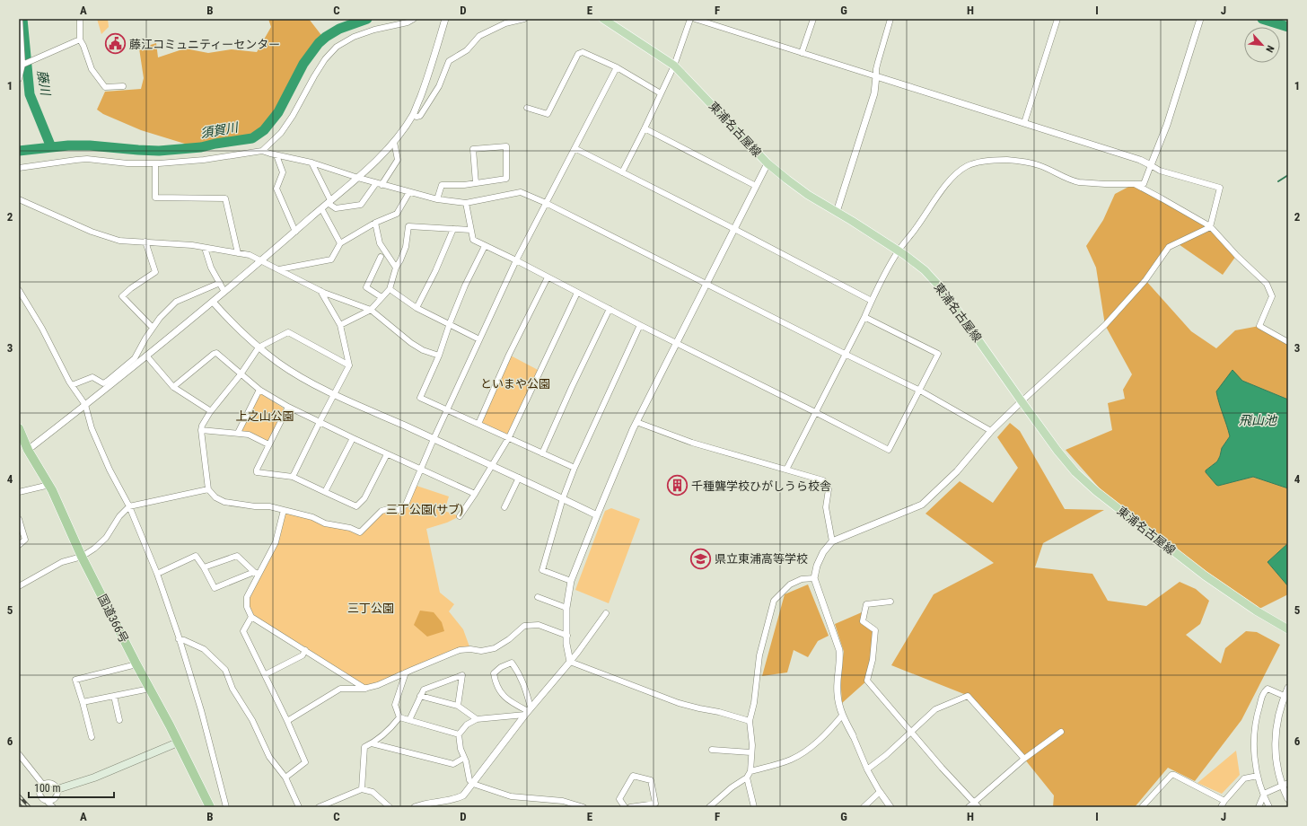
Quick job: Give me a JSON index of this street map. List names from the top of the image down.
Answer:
{
  "streets": {
    "highway": ["国道366号"],
    "main road": ["東浦名古屋線"]
  },
  "water": ["藤川", "須賀川", "飛山池"],
  "parks": [
    "といまや公園",
    "上之山公園",
    "三丁公園(サブ)",
    "三丁公園"
  ],
  "places": {
    "public building": ["藤江コミュニティーセンター"],
    "building": ["千種聾学校ひがしうら校舎"],
    "school or university": ["県立東浦高等学校"]
  },
  "scale_bar": "100 m",
  "north": "bottom right",
  "grid": {
    "columns": [
      "A",
      "B",
      "C",
      "D",
      "E",
      "F",
      "G",
      "H",
      "I",
      "J"
    ],
    "rows": [
      "1",
      "2",
      "3",
      "4",
      "5",
      "6"
    ]
  }
}
